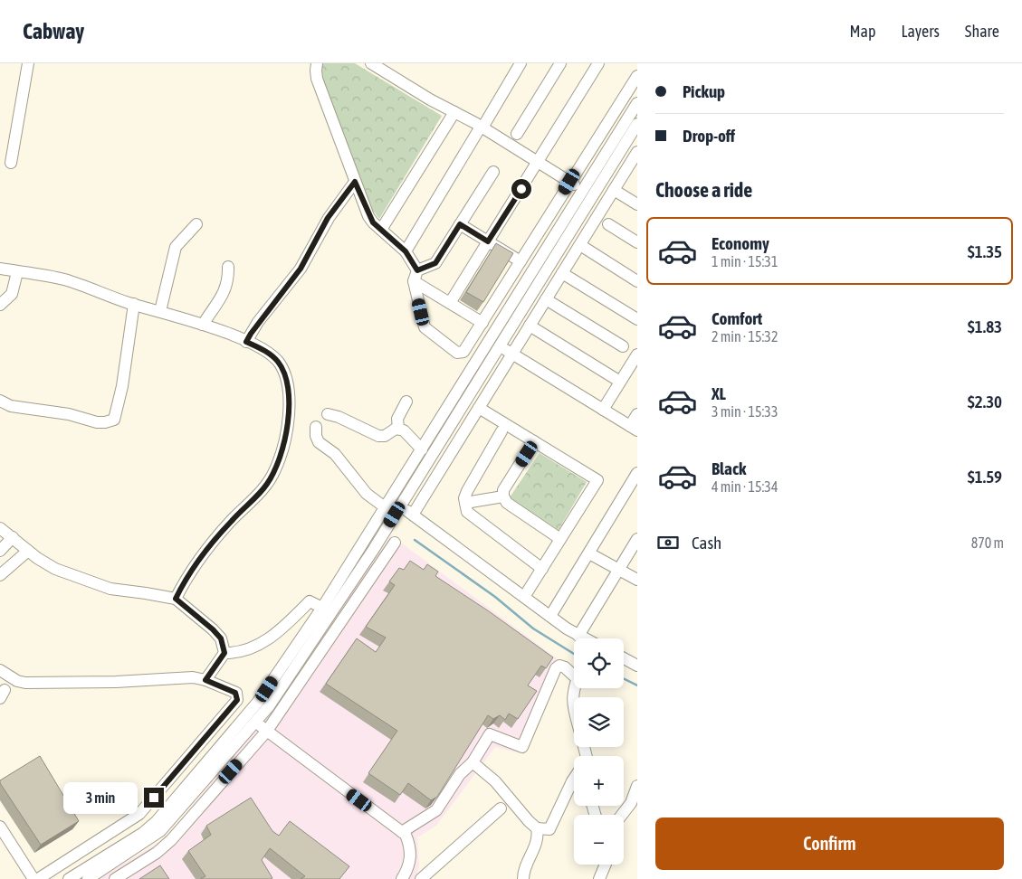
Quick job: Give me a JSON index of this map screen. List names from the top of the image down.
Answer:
{
  "page": {
    "header": "Cabway",
    "nav": ["Map", "Layers", "Share"],
    "banner": ["Pickup", "Drop-off"],
    "heading": "Choose a ride",
    "list": [
      {
        "name": "Economy",
        "note": "1 min · 15:31",
        "value": "$1.35"
      },
      {
        "name": "Comfort",
        "note": "2 min · 15:32",
        "value": "$1.83"
      },
      {
        "name": "XL",
        "note": "3 min · 15:33",
        "value": "$2.30"
      },
      {
        "name": "Black",
        "note": "4 min · 15:34",
        "value": "$1.59"
      }
    ],
    "pay": ["Cash", "870 m"],
    "map_buttons": ["+", "−"],
    "bubble": "3 min",
    "buttons": "Confirm"
  }
}
